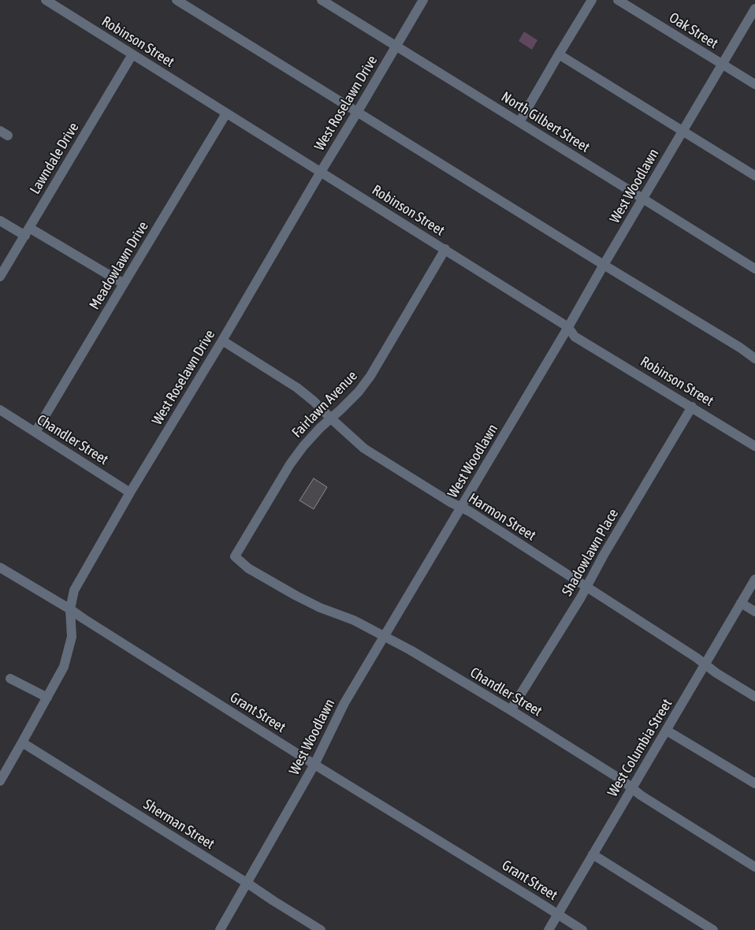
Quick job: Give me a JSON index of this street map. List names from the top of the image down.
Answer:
{
  "streets": {
    "street": [
      "Oak Street",
      "Robinson Street",
      "West Roselawn Drive",
      "North Gilbert Street",
      "Lawndale Drive",
      "West Woodlawn",
      "Meadowlawn Drive",
      "Fairlawn Avenue",
      "Chandler Street",
      "Harmon Street",
      "Shadowlawn Place",
      "Grant Street",
      "West Columbia Street",
      "Sherman Street"
    ]
  },
  "crossings": [
    ["Oak Street", "West Woodlawn"],
    ["Robinson Street", "West Roselawn Drive"],
    ["Robinson Street", "Lawndale Drive"],
    ["Robinson Street", "West Woodlawn"],
    ["Robinson Street", "Meadowlawn Drive"],
    ["Robinson Street", "Fairlawn Avenue"],
    ["Robinson Street", "Shadowlawn Place"],
    ["West Roselawn Drive", "North Gilbert Street"],
    ["West Roselawn Drive", "Chandler Street"],
    ["West Roselawn Drive", "Harmon Street"],
    ["West Roselawn Drive", "Grant Street"],
    ["West Roselawn Drive", "Sherman Street"],
    ["North Gilbert Street", "West Woodlawn"],
    ["West Woodlawn", "Chandler Street"],
    ["West Woodlawn", "Harmon Street"],
    ["West Woodlawn", "Grant Street"],
    ["West Woodlawn", "Sherman Street"],
    ["Meadowlawn Drive", "Chandler Street"],
    ["Fairlawn Avenue", "Chandler Street"],
    ["Fairlawn Avenue", "Harmon Street"],
    ["Chandler Street", "Shadowlawn Place"],
    ["Chandler Street", "West Columbia Street"],
    ["Harmon Street", "Shadowlawn Place"],
    ["Harmon Street", "West Columbia Street"],
    ["Grant Street", "West Columbia Street"]
  ]
}
